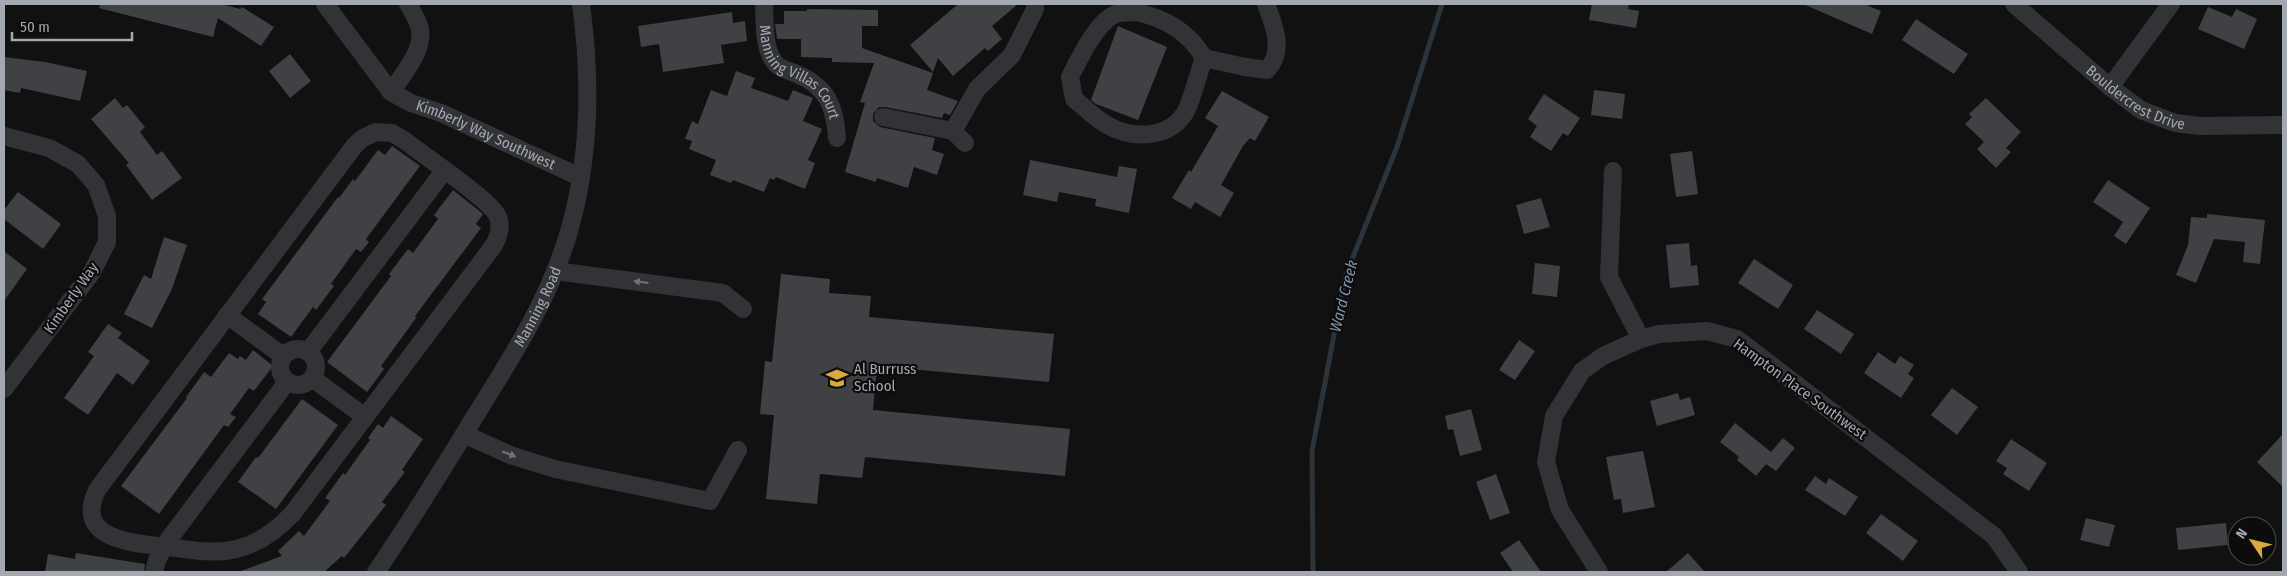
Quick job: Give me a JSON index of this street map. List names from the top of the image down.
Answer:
{
  "streets": {
    "street": [
      "Manning Villas Court",
      "Bouldercrest Drive",
      "Kimberly Way Southwest",
      "Kimberly Way",
      "Manning Road",
      "Hampton Place Southwest"
    ]
  },
  "crossings": [
    ["Kimberly Way Southwest", "Manning Road"]
  ],
  "water": ["Ward Creek"],
  "places": {
    "school or university": ["Al Burruss School"]
  },
  "scale_bar": "50 m",
  "north": "top left"
}
